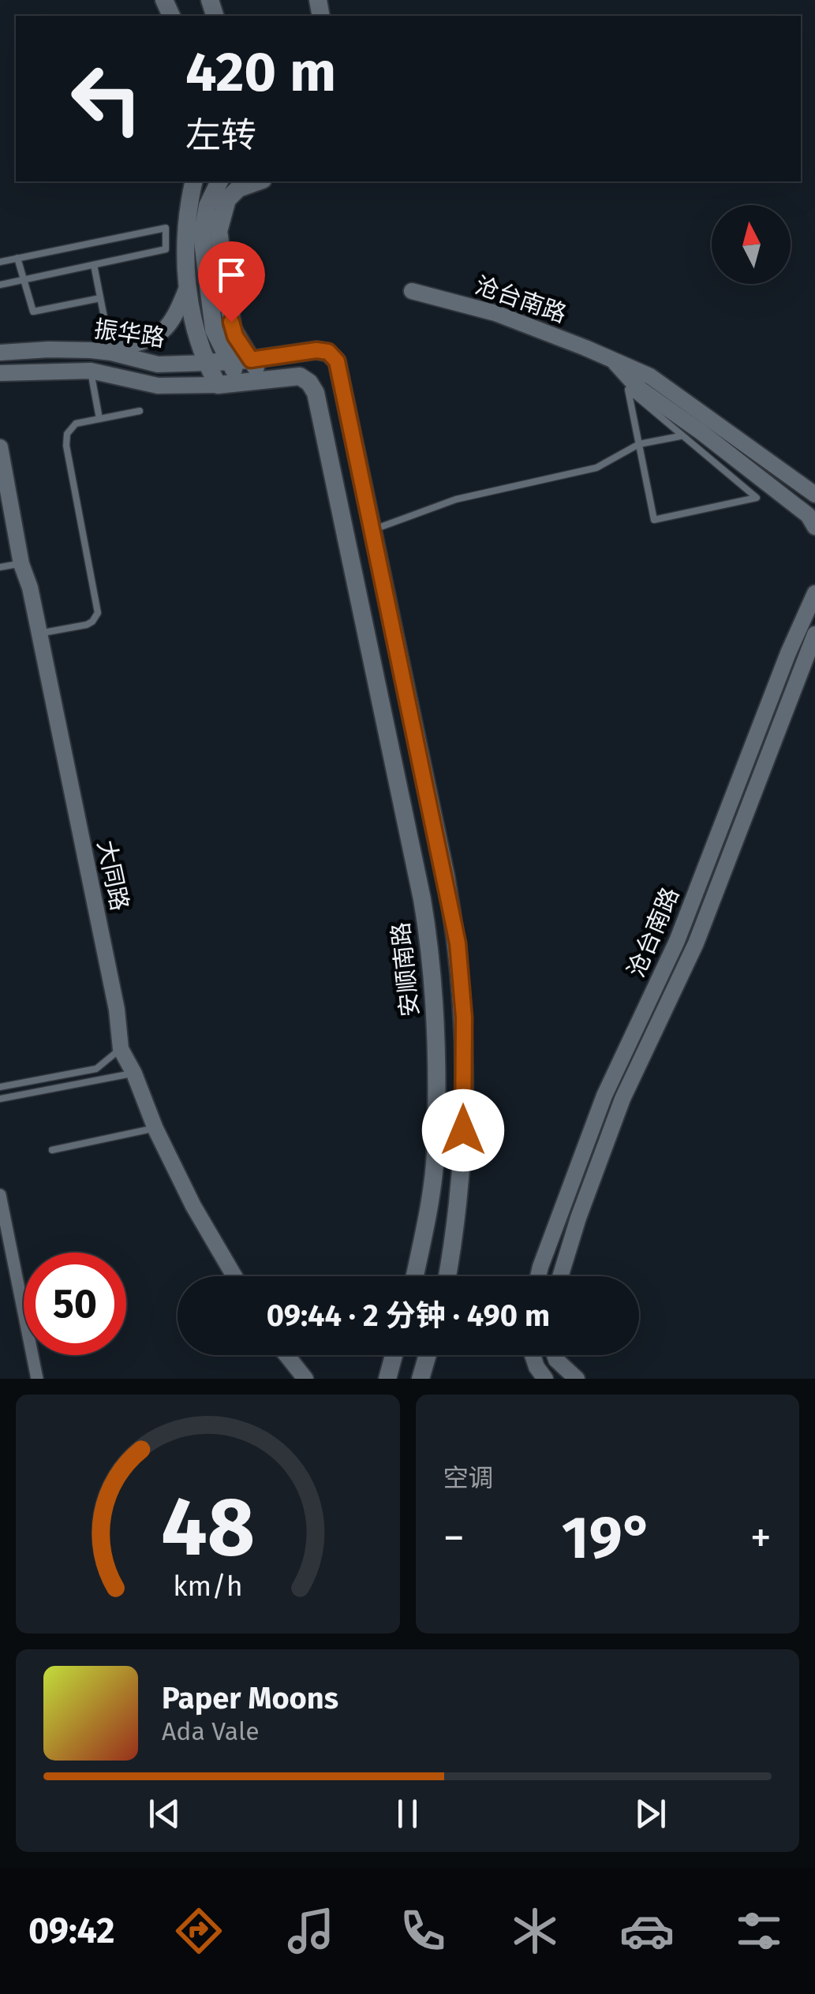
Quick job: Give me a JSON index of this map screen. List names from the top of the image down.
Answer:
{
  "streets": {
    "main road": ["振华路", "安顺南路"],
    "street": ["沧台南路", "大同路"]
  },
  "north": "top",
  "page": {
    "turn": ["420 m", "左转"],
    "limit": "50",
    "trip": "09:44 · 2 分钟 · 490 m",
    "tile": "空调",
    "heat": ["−", "19°", "+"],
    "song": ["Paper Moons", "Ada Vale"],
    "tabs": "09:42",
    "gauge": ["48", "km/h"]
  }
}
